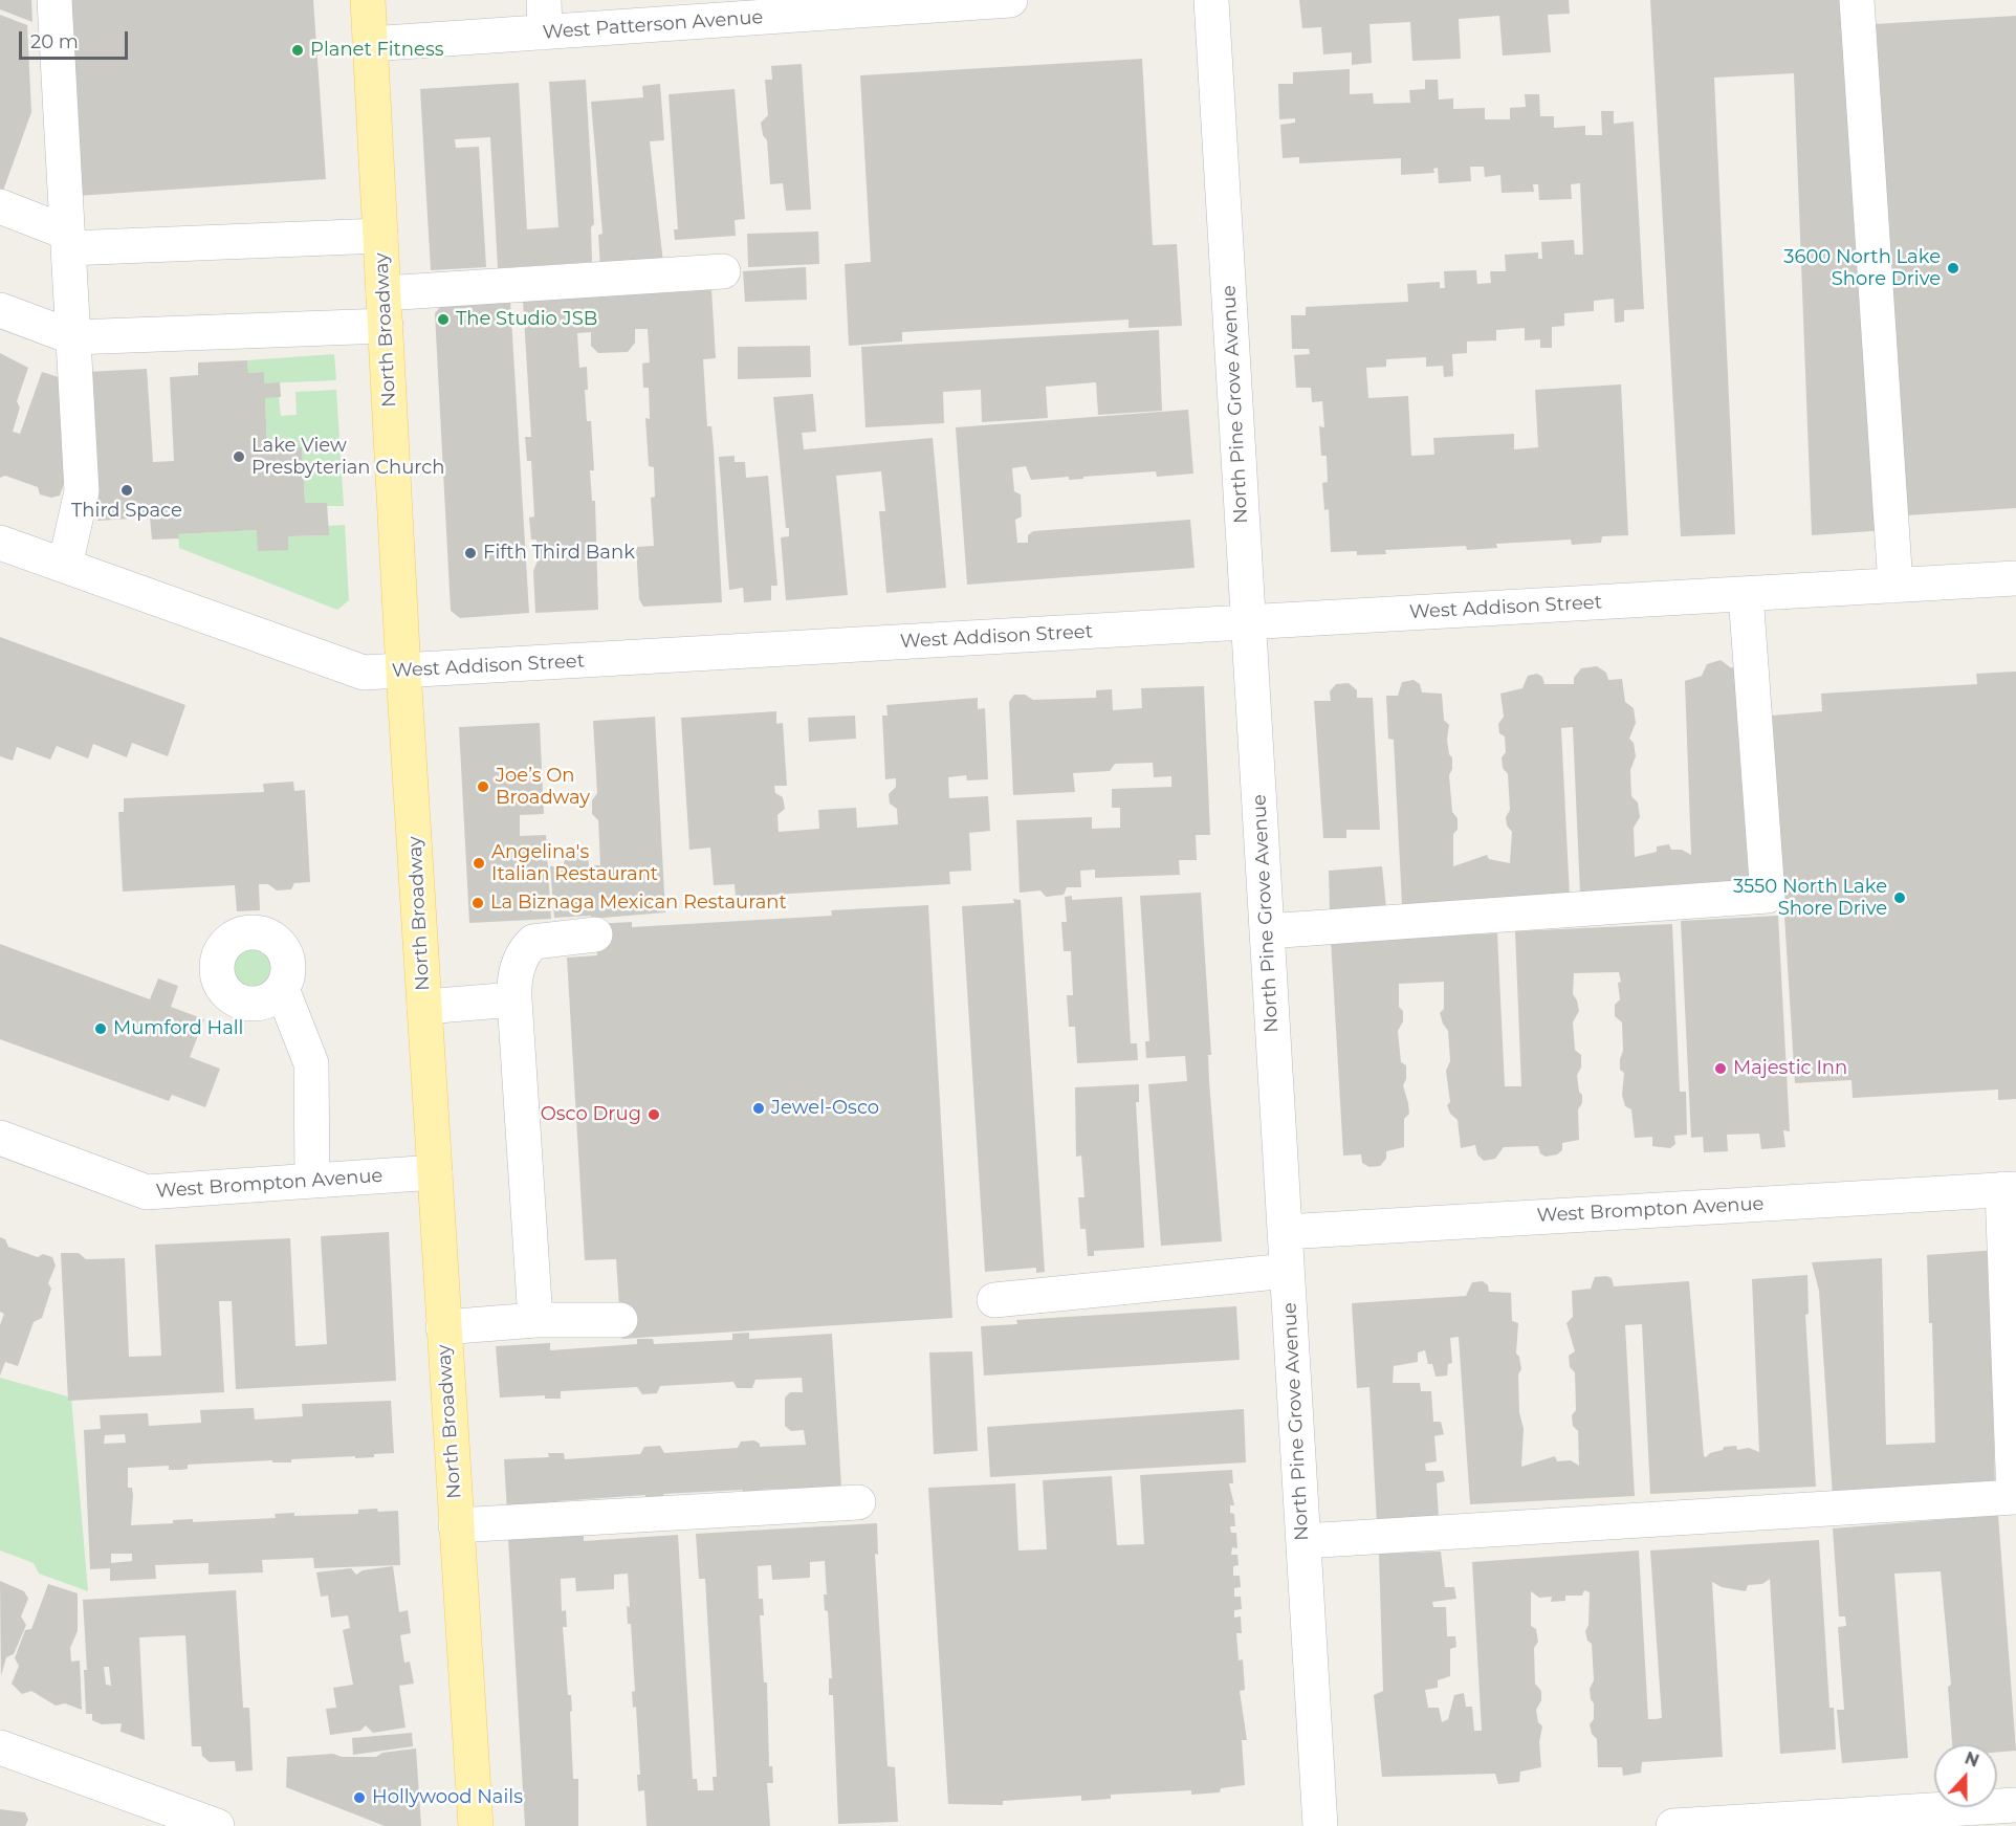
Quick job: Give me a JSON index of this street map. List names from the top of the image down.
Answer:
{
  "streets": {
    "main road": ["North Broadway"],
    "street": [
      "West Patterson Avenue",
      "North Pine Grove Avenue",
      "West Addison Street",
      "West Brompton Avenue"
    ]
  },
  "crossings": [
    ["West Patterson Avenue", "North Broadway"],
    ["North Broadway", "West Addison Street"],
    ["North Broadway", "West Brompton Avenue"],
    ["North Pine Grove Avenue", "West Addison Street"],
    ["North Pine Grove Avenue", "West Brompton Avenue"]
  ],
  "places": [
    "Planet Fitness",
    "3600 North Lake Shore Drive",
    "The Studio JSB",
    "Lake View Presbyterian Church",
    "Third Space",
    "Fifth Third Bank",
    "Joe’s On Broadway",
    "Angelina's Italian Restaurant",
    "3550 North Lake Shore Drive",
    "La Biznaga Mexican Restaurant",
    "Mumford Hall",
    "Majestic Inn",
    "Jewel-Osco",
    "Osco Drug",
    "Hollywood Nails"
  ],
  "scale_bar": "20 m",
  "north": "top"
}
